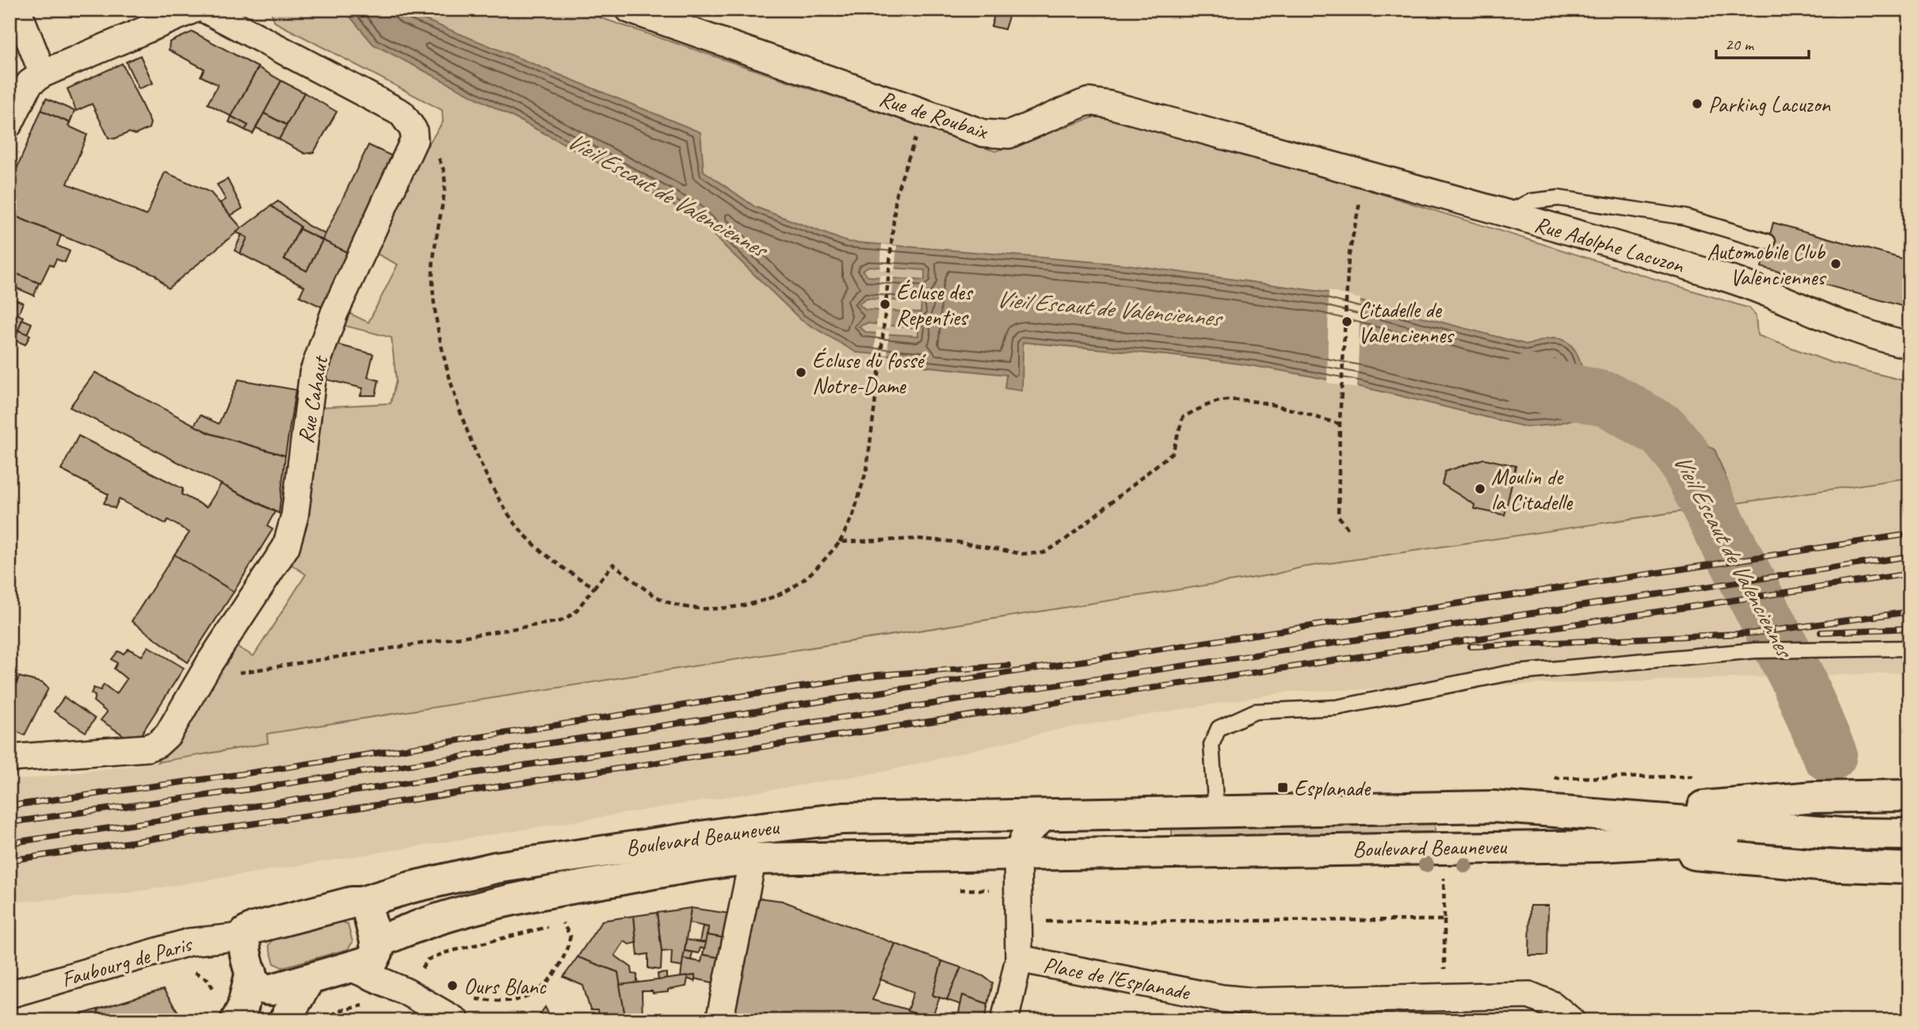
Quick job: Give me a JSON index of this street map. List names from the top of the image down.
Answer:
{
  "streets": {
    "main road": ["Boulevard Beauneveu"],
    "street": [
      "Rue de Roubaix",
      "Rue Adolphe Lacuzon",
      "Rue Cahaut",
      "Faubourg de Paris",
      "Place de l'Esplanade"
    ]
  },
  "crossings": [
    ["Rue de Roubaix", "Rue Adolphe Lacuzon"],
    ["Boulevard Beauneveu", "Faubourg de Paris"]
  ],
  "water": ["Vieil Escaut de Valenciennes"],
  "places": {
    "other": [
      "Parking Lacuzon",
      "Automobile Club Valenciennes",
      "Écluse des Repenties",
      "Citadelle de Valenciennes",
      "Écluse du fossé Notre-Dame",
      "Moulin de la Citadelle",
      "Ours Blanc"
    ],
    "transit": ["Esplanade"]
  },
  "scale_bar": "20 m"
}
